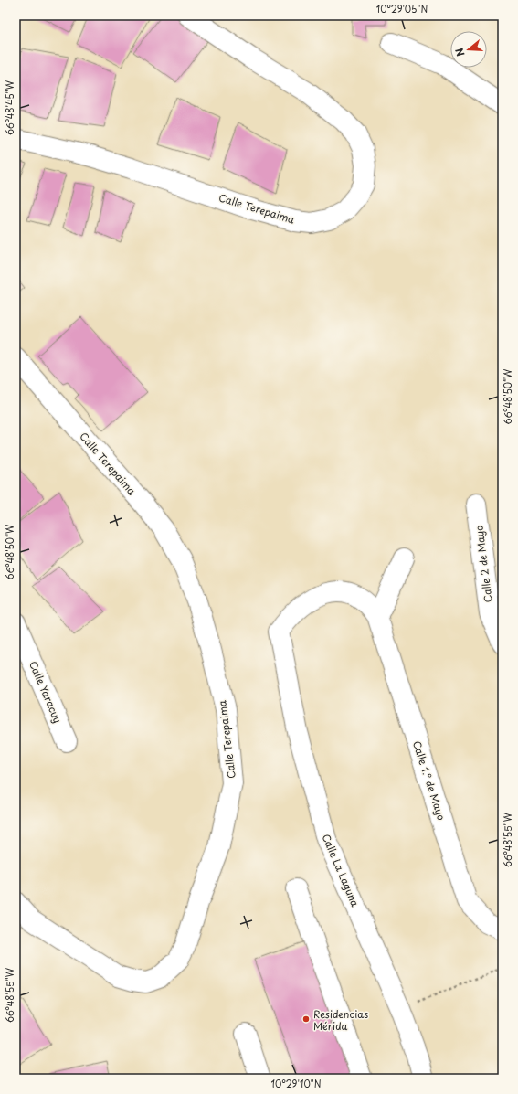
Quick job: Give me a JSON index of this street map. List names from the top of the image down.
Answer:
{
  "streets": {
    "street": [
      "Calle Terepaima",
      "Calle 2 de Mayo",
      "Calle Yaracuy",
      "Calle 1.° de Mayo",
      "Calle La Laguna"
    ]
  },
  "crossings": [
    ["Calle 1.° de Mayo", "Calle La Laguna"]
  ],
  "places": ["Residencias Mérida"],
  "north": "left",
  "coordinates": [
    "10°29'05\"N",
    "66°48'45\"W",
    "66°48'50\"W",
    "66°48'55\"W",
    "10°29'10\"N"
  ]
}
